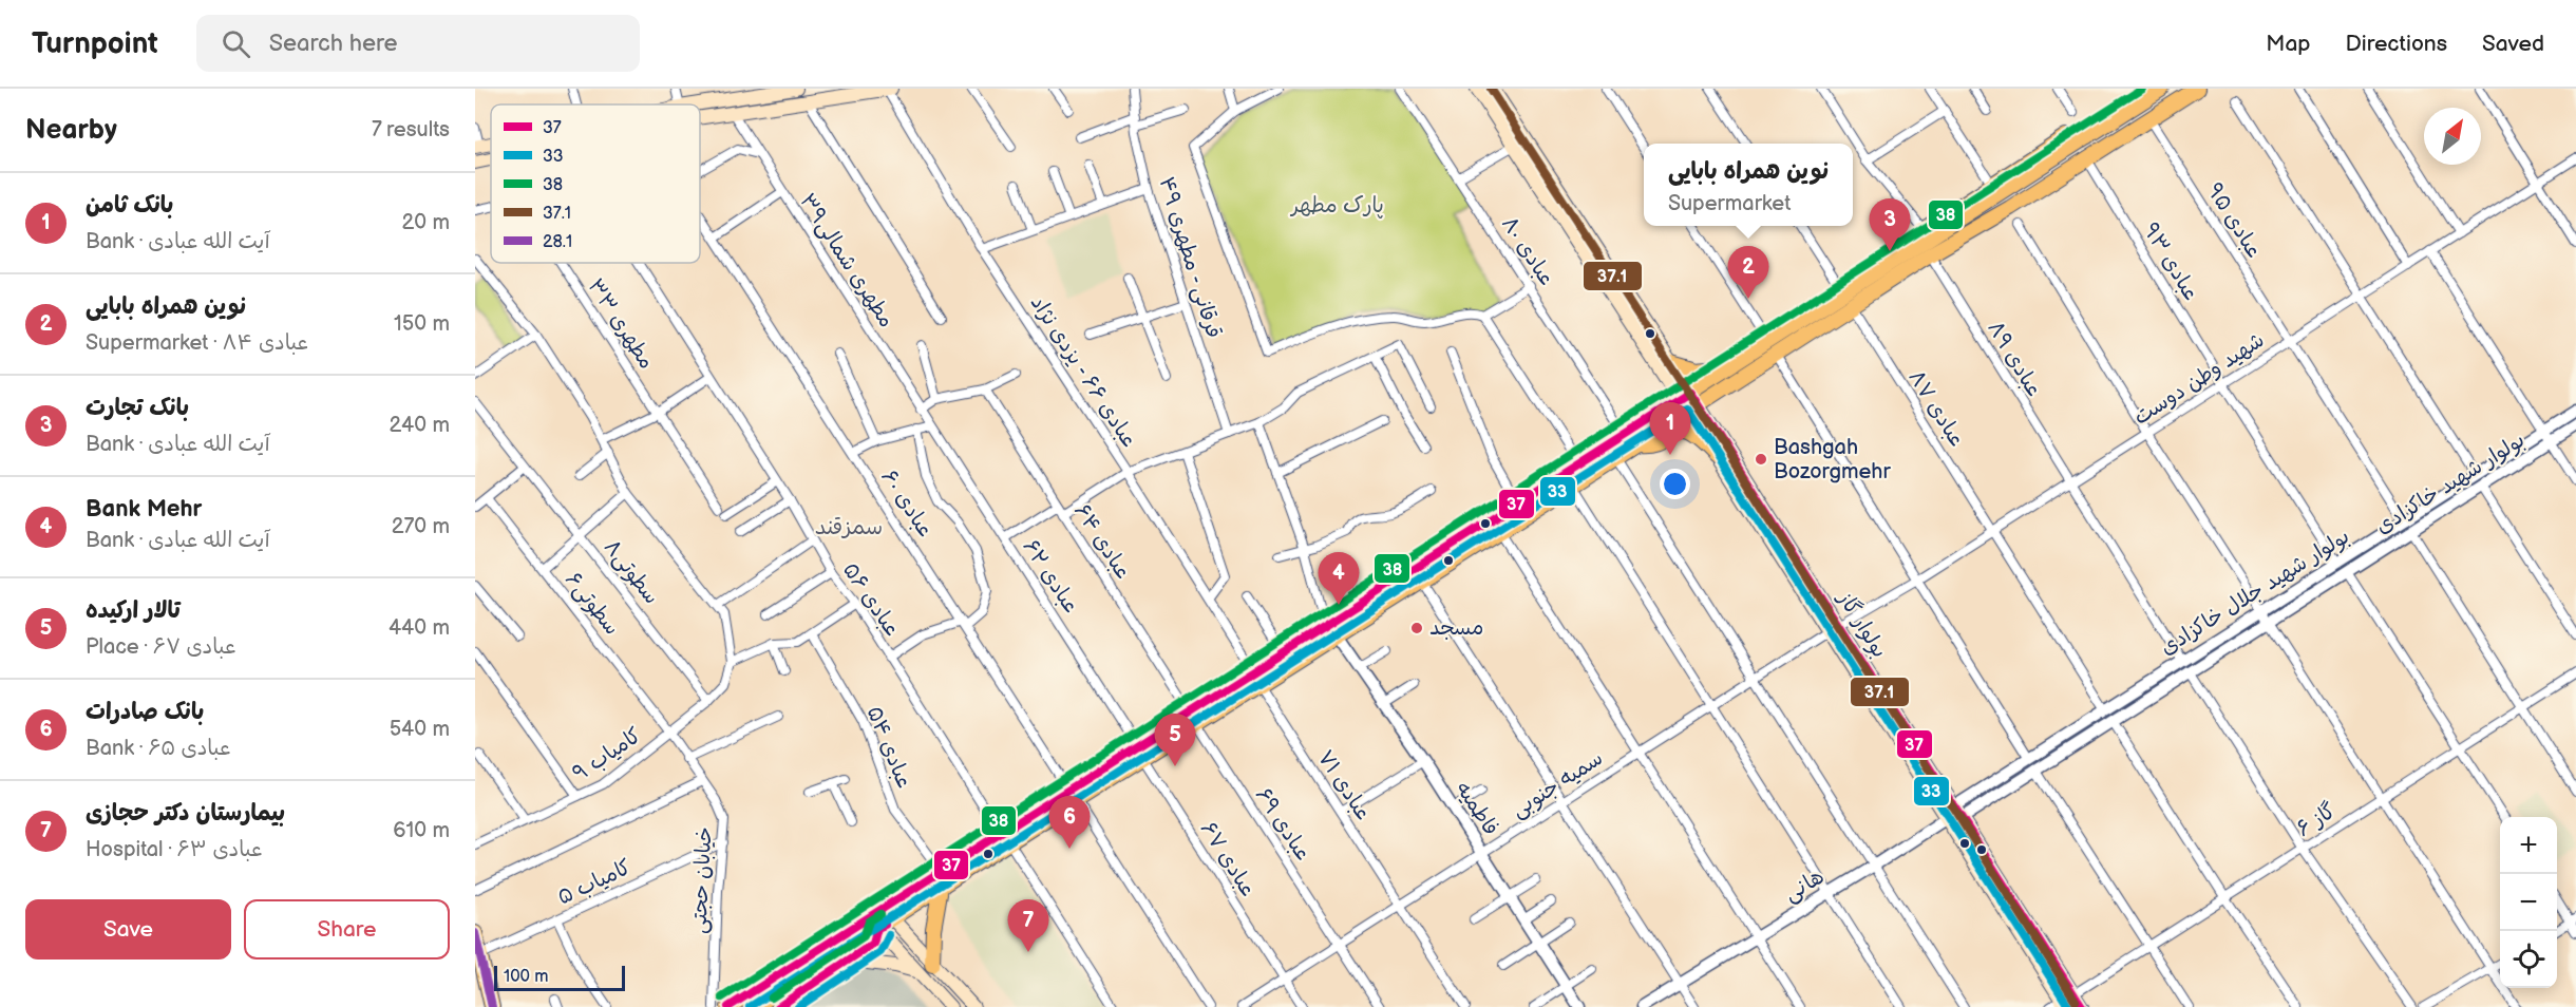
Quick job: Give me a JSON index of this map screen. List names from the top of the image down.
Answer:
{
  "streets": {
    "main road": ["بولوار گاز"],
    "street": [
      "عبادی ۹۵",
      "عبادی ۸۰",
      "قرقانی - مطهری ۴۹",
      "مطهری شمالی۳۹",
      "عبادی ۹۳",
      "مطهری ۳۳",
      "عبادی ۸۹",
      "عبادی ۶۶ - یزدی نژاد",
      "شهید وطن دوست",
      "عبادی ۸۷",
      "بولوار شهید خاکزادی",
      "عبادی ۶۰",
      "عبادی ۶۴",
      "سطوتی۸",
      "عبادی ۶۲",
      "بولوار شهید جلال خاکزادی",
      "عبادی ۵۶",
      "سطوتی۶",
      "عبادی ۵۴",
      "کامیاب ۹",
      "سمیه جنوبی",
      "عبادی ۷۱",
      "فاطمیه",
      "گاز ۶",
      "عبادی ۶۹",
      "عبادی ۶۷",
      "خیابان حجتی",
      "کامیاب ۵",
      "هانی"
    ]
  },
  "crossings": [
    ["عبادی ۹۵", "شهید وطن دوست"],
    ["عبادی ۹۵", "بولوار شهید جلال خاکزادی"],
    ["مطهری شمالی۳۹", "عبادی ۶۲"],
    ["عبادی ۹۳", "شهید وطن دوست"],
    ["عبادی ۹۳", "بولوار شهید جلال خاکزادی"],
    ["مطهری ۳۳", "عبادی ۵۶"],
    ["عبادی ۸۹", "شهید وطن دوست"],
    ["عبادی ۸۹", "بولوار شهید جلال خاکزادی"],
    ["عبادی ۶۶ - یزدی نژاد", "عبادی ۷۱"],
    ["شهید وطن دوست", "عبادی ۸۷"],
    ["شهید وطن دوست", "بولوار گاز"],
    ["شهید وطن دوست", "سمیه جنوبی"],
    ["عبادی ۸۷", "بولوار شهید جلال خاکزادی"],
    ["بولوار شهید خاکزادی", "بولوار شهید جلال خاکزادی"],
    ["بولوار شهید خاکزادی", "بولوار گاز"],
    ["عبادی ۶۴", "عبادی ۶۹"],
    ["سطوتی۸", "کامیاب ۹"],
    ["عبادی ۶۲", "عبادی ۶۷"],
    ["بولوار شهید جلال خاکزادی", "بولوار گاز"],
    ["سطوتی۶", "کامیاب ۹"],
    ["سطوتی۶", "خیابان حجتی"],
    ["بولوار گاز", "سمیه جنوبی"],
    ["بولوار گاز", "گاز ۶"],
    ["بولوار گاز", "هانی"],
    ["کامیاب ۹", "خیابان حجتی"],
    ["سمیه جنوبی", "عبادی ۷۱"],
    ["سمیه جنوبی", "فاطمیه"],
    ["سمیه جنوبی", "عبادی ۶۹"],
    ["سمیه جنوبی", "عبادی ۶۷"],
    ["خیابان حجتی", "کامیاب ۵"]
  ],
  "districts": ["سمزقند"],
  "parks": ["پارک مطهر"],
  "places": ["Bashgah Bozorgmehr", "مسجد"],
  "lines": [
    "transit line 38",
    "transit line 37.1",
    "transit line 37",
    "transit line 33",
    "transit line 28.1"
  ],
  "legend": [
    "37",
    "33",
    "38",
    "37.1",
    "28.1"
  ],
  "scale_bar": "100 m",
  "north": "top right",
  "page": {
    "header": "Turnpoint",
    "search": "Search here",
    "nav": ["Map", "Directions", "Saved"],
    "heading": ["Nearby", "7 results"],
    "popup": ["نوین همراه بابایی", "Supermarket"],
    "list": [
      {
        "mark": "1",
        "name": "بانک ثامن",
        "note": "Bank · آیت الله عبادی",
        "value": "20 m"
      },
      {
        "mark": "2",
        "name": "نوین همراه بابایی",
        "note": "Supermarket · عبادی ۸۴",
        "value": "150 m"
      },
      {
        "mark": "3",
        "name": "بانک تجارت",
        "note": "Bank · آیت الله عبادی",
        "value": "240 m"
      },
      {
        "mark": "4",
        "name": "Bank Mehr",
        "note": "Bank · آیت الله عبادی",
        "value": "270 m"
      },
      {
        "mark": "5",
        "name": "تالار ارکیده",
        "note": "Place · عبادی ۶۷",
        "value": "440 m"
      },
      {
        "mark": "6",
        "name": "بانک صادرات",
        "note": "Bank · عبادی ۶۵",
        "value": "540 m"
      },
      {
        "mark": "7",
        "name": "بیمارستان دکتر حجازی",
        "note": "Hospital · عبادی ۶۳",
        "value": "610 m"
      }
    ],
    "pins": [
      "3",
      "2",
      "1",
      "4",
      "5",
      "6",
      "7"
    ],
    "map_buttons": ["+", "−"],
    "buttons": ["Save", "Share"],
    "scale": "100 m"
  }
}
